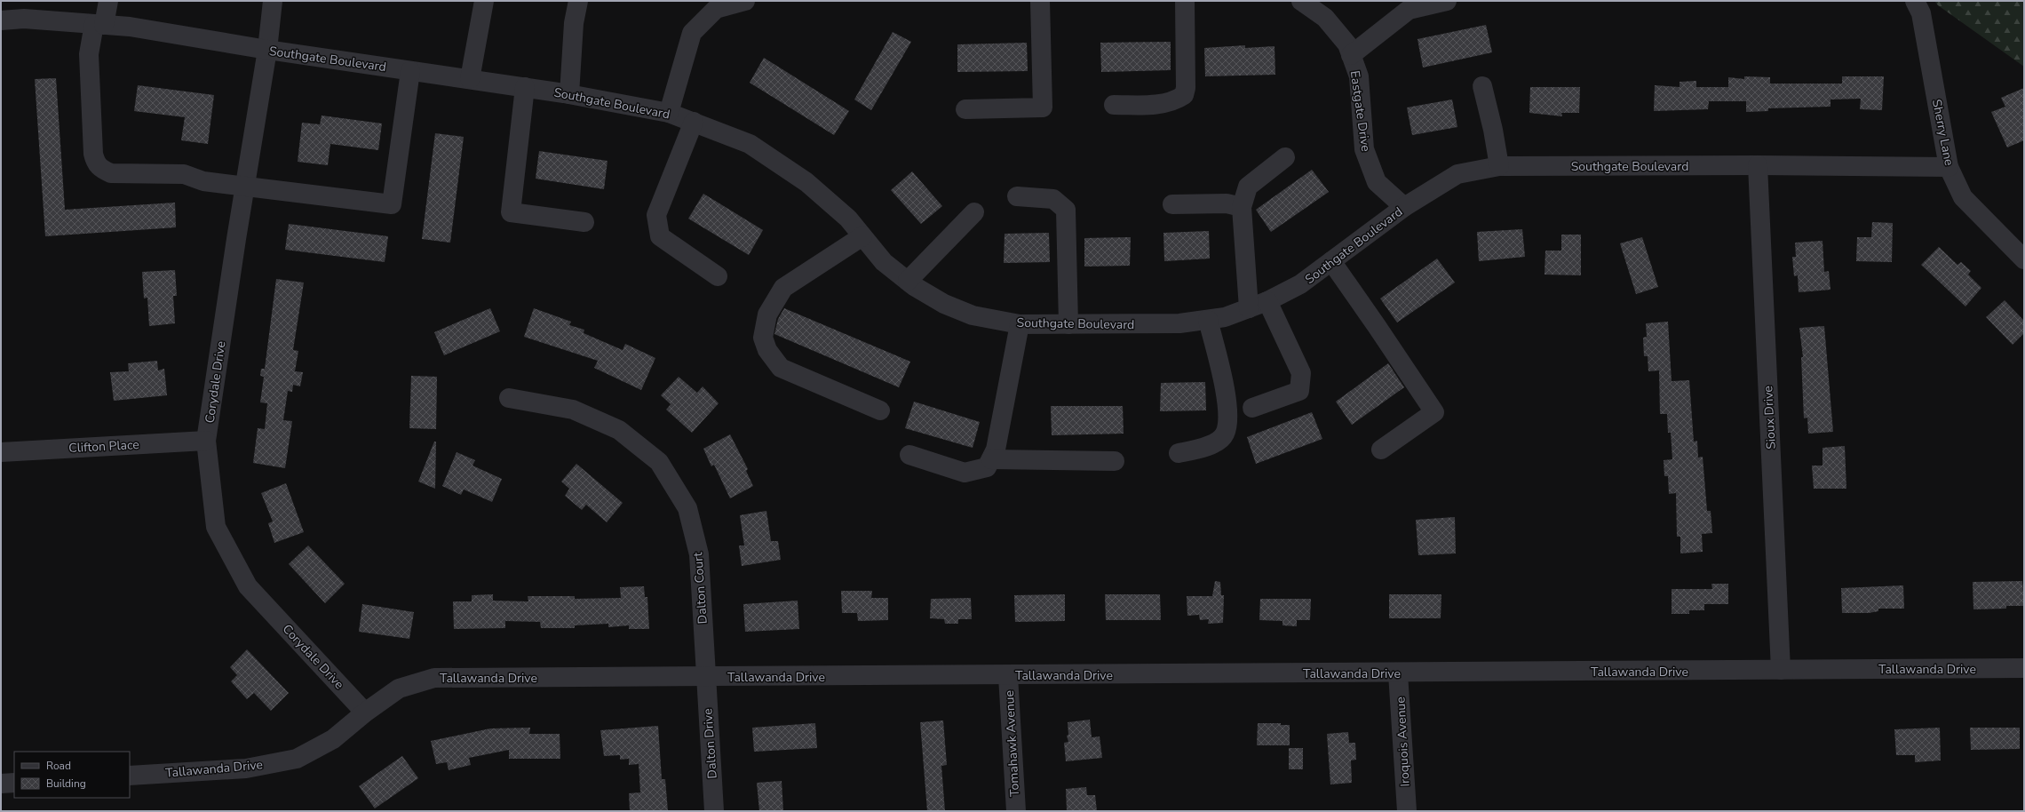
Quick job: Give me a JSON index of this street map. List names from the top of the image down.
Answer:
{
  "streets": {
    "street": [
      "Southgate Boulevard",
      "Eastgate Drive",
      "Sherry Lane",
      "Corydale Drive",
      "Sioux Drive",
      "Clifton Place",
      "Dalton Court",
      "Tallawanda Drive",
      "Iroquois Avenue",
      "Dalton Drive",
      "Tomahawk Avenue"
    ]
  },
  "crossings": [
    ["Southgate Boulevard", "Eastgate Drive"],
    ["Southgate Boulevard", "Sherry Lane"],
    ["Southgate Boulevard", "Corydale Drive"],
    ["Southgate Boulevard", "Sioux Drive"],
    ["Corydale Drive", "Clifton Place"],
    ["Corydale Drive", "Tallawanda Drive"],
    ["Sioux Drive", "Tallawanda Drive"],
    ["Dalton Court", "Tallawanda Drive"],
    ["Dalton Court", "Dalton Drive"],
    ["Tallawanda Drive", "Iroquois Avenue"],
    ["Tallawanda Drive", "Dalton Drive"],
    ["Tallawanda Drive", "Tomahawk Avenue"]
  ],
  "legend": ["Road", "Building"]
}
